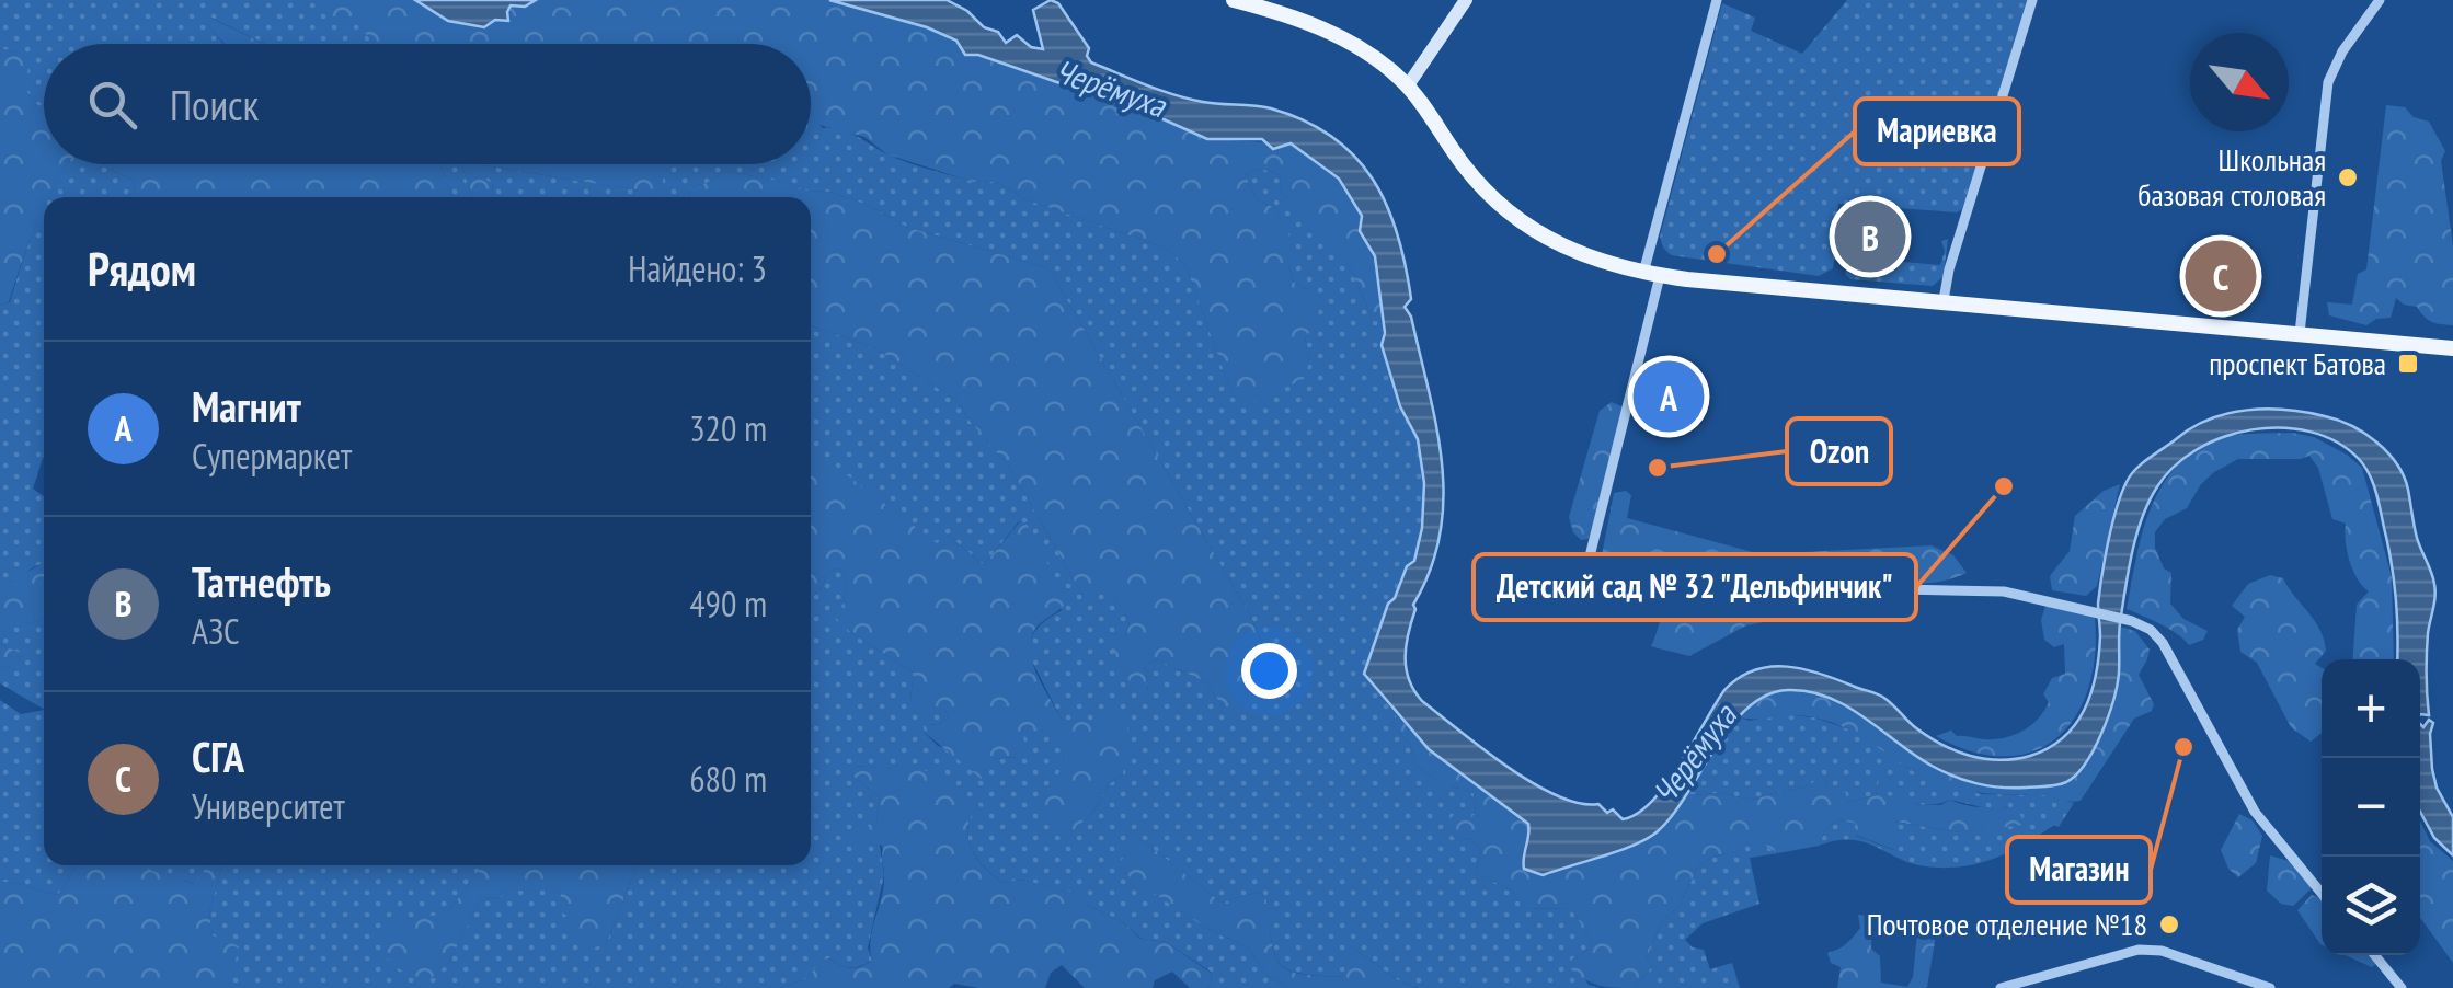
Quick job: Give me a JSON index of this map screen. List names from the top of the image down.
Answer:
{
  "water": ["Черёмуха"],
  "places": {
    "other": [
      "Школьная базовая столовая",
      "Мариевка",
      "Ozon",
      "Детский сад № 32 \"Дельфинчик\"",
      "Магазин",
      "Почтовое отделение №18"
    ],
    "transit": ["проспект Батова"]
  },
  "north": "bottom right",
  "page": {
    "search": "Поиск",
    "pins": ["B", "C", "A"],
    "heading": ["Рядом", "Найдено: 3"],
    "list": [
      {
        "mark": "A",
        "name": "Магнит",
        "note": "Супермаркет",
        "value": "320 m"
      },
      {
        "mark": "B",
        "name": "Татнефть",
        "note": "АЗС",
        "value": "490 m"
      },
      {
        "mark": "C",
        "name": "СГА",
        "note": "Университет",
        "value": "680 m"
      }
    ],
    "map_buttons": ["+", "−"]
  }
}
